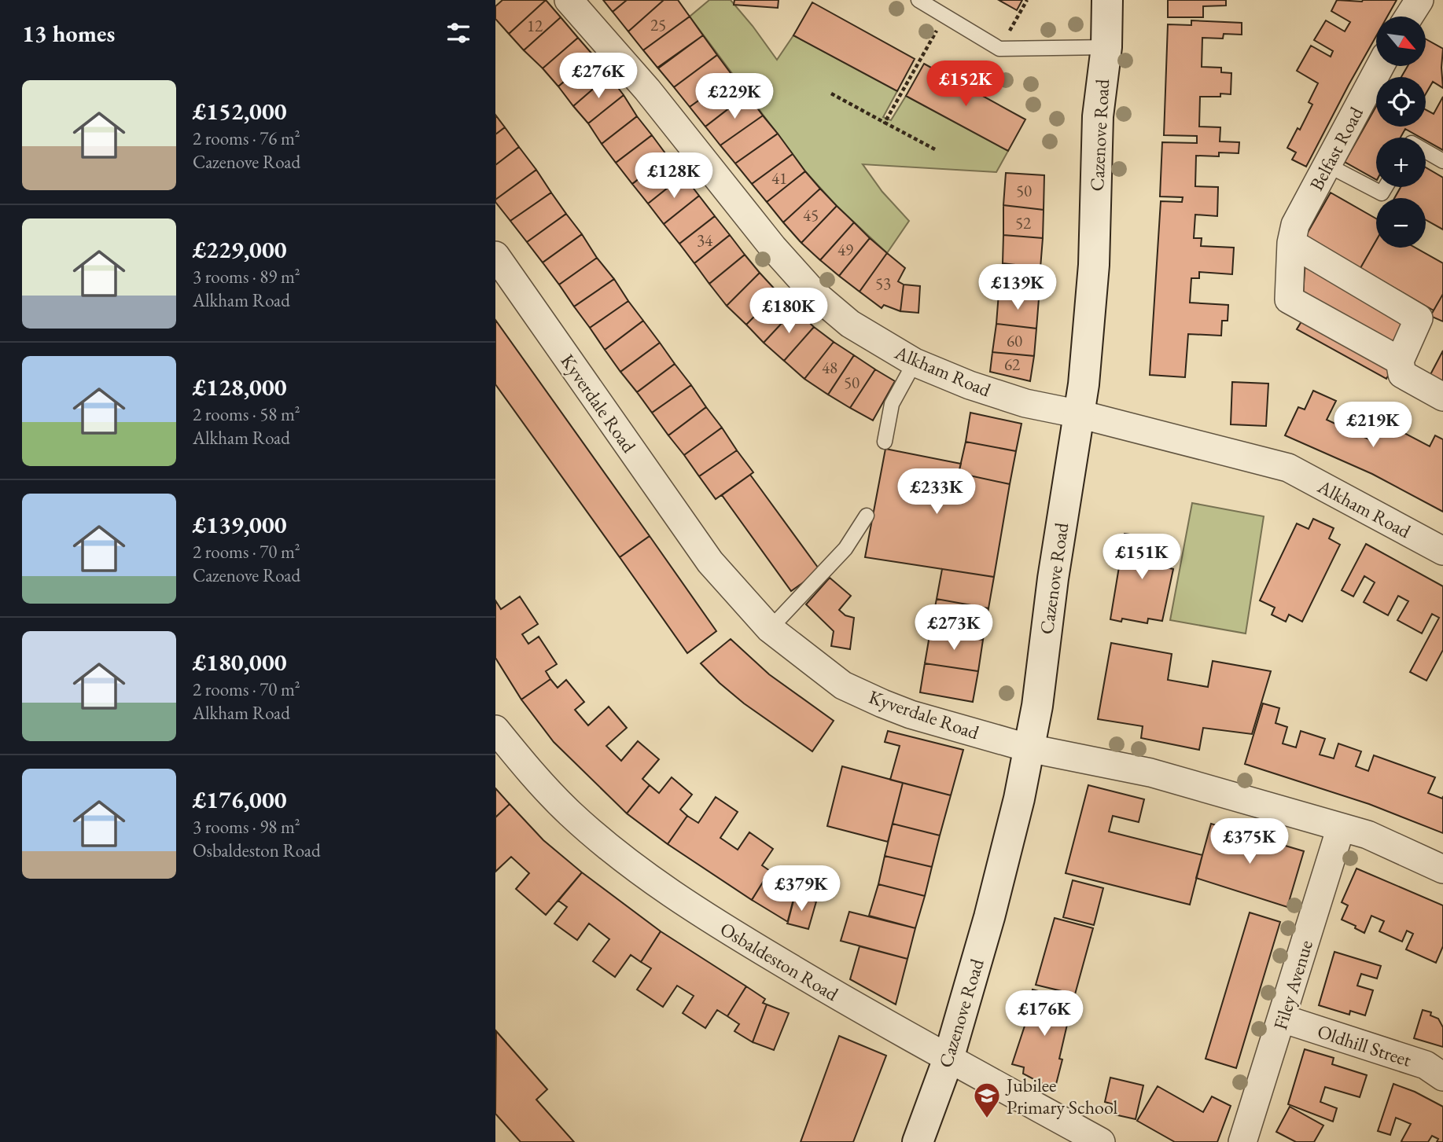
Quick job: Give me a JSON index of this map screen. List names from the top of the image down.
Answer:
{
  "streets": {
    "street": [
      "Cazenove Road",
      "Belfast Road",
      "Alkham Road",
      "Kyverdale Road",
      "Osbaldeston Road",
      "Filey Avenue",
      "Oldhill Street"
    ]
  },
  "crossings": [
    ["Cazenove Road", "Alkham Road"],
    ["Cazenove Road", "Kyverdale Road"],
    ["Cazenove Road", "Osbaldeston Road"],
    ["Kyverdale Road", "Filey Avenue"],
    ["Filey Avenue", "Oldhill Street"]
  ],
  "places": {
    "school or university": ["Jubilee Primary School"]
  },
  "house_numbers": [
    "25",
    "12",
    "41",
    "50",
    "45",
    "52",
    "34",
    "49",
    "53",
    "60",
    "62",
    "48",
    "50"
  ],
  "north": "bottom right",
  "page": {
    "heading": "13 homes",
    "map_buttons": ["+", "−"],
    "price": [
      "£276K",
      "£152K",
      "£229K",
      "£128K",
      "£139K",
      "£180K",
      "£219K",
      "£233K",
      "£151K",
      "£273K",
      "£375K",
      "£379K",
      "£176K"
    ],
    "list": [
      {
        "name": "£152,000",
        "note": "2 rooms · 76 m² · Cazenove Road"
      },
      {
        "name": "£229,000",
        "note": "3 rooms · 89 m² · Alkham Road"
      },
      {
        "name": "£128,000",
        "note": "2 rooms · 58 m² · Alkham Road"
      },
      {
        "name": "£139,000",
        "note": "2 rooms · 70 m² · Cazenove Road"
      },
      {
        "name": "£180,000",
        "note": "2 rooms · 70 m² · Alkham Road"
      },
      {
        "name": "£176,000",
        "note": "3 rooms · 98 m² · Osbaldeston Road"
      }
    ]
  }
}
